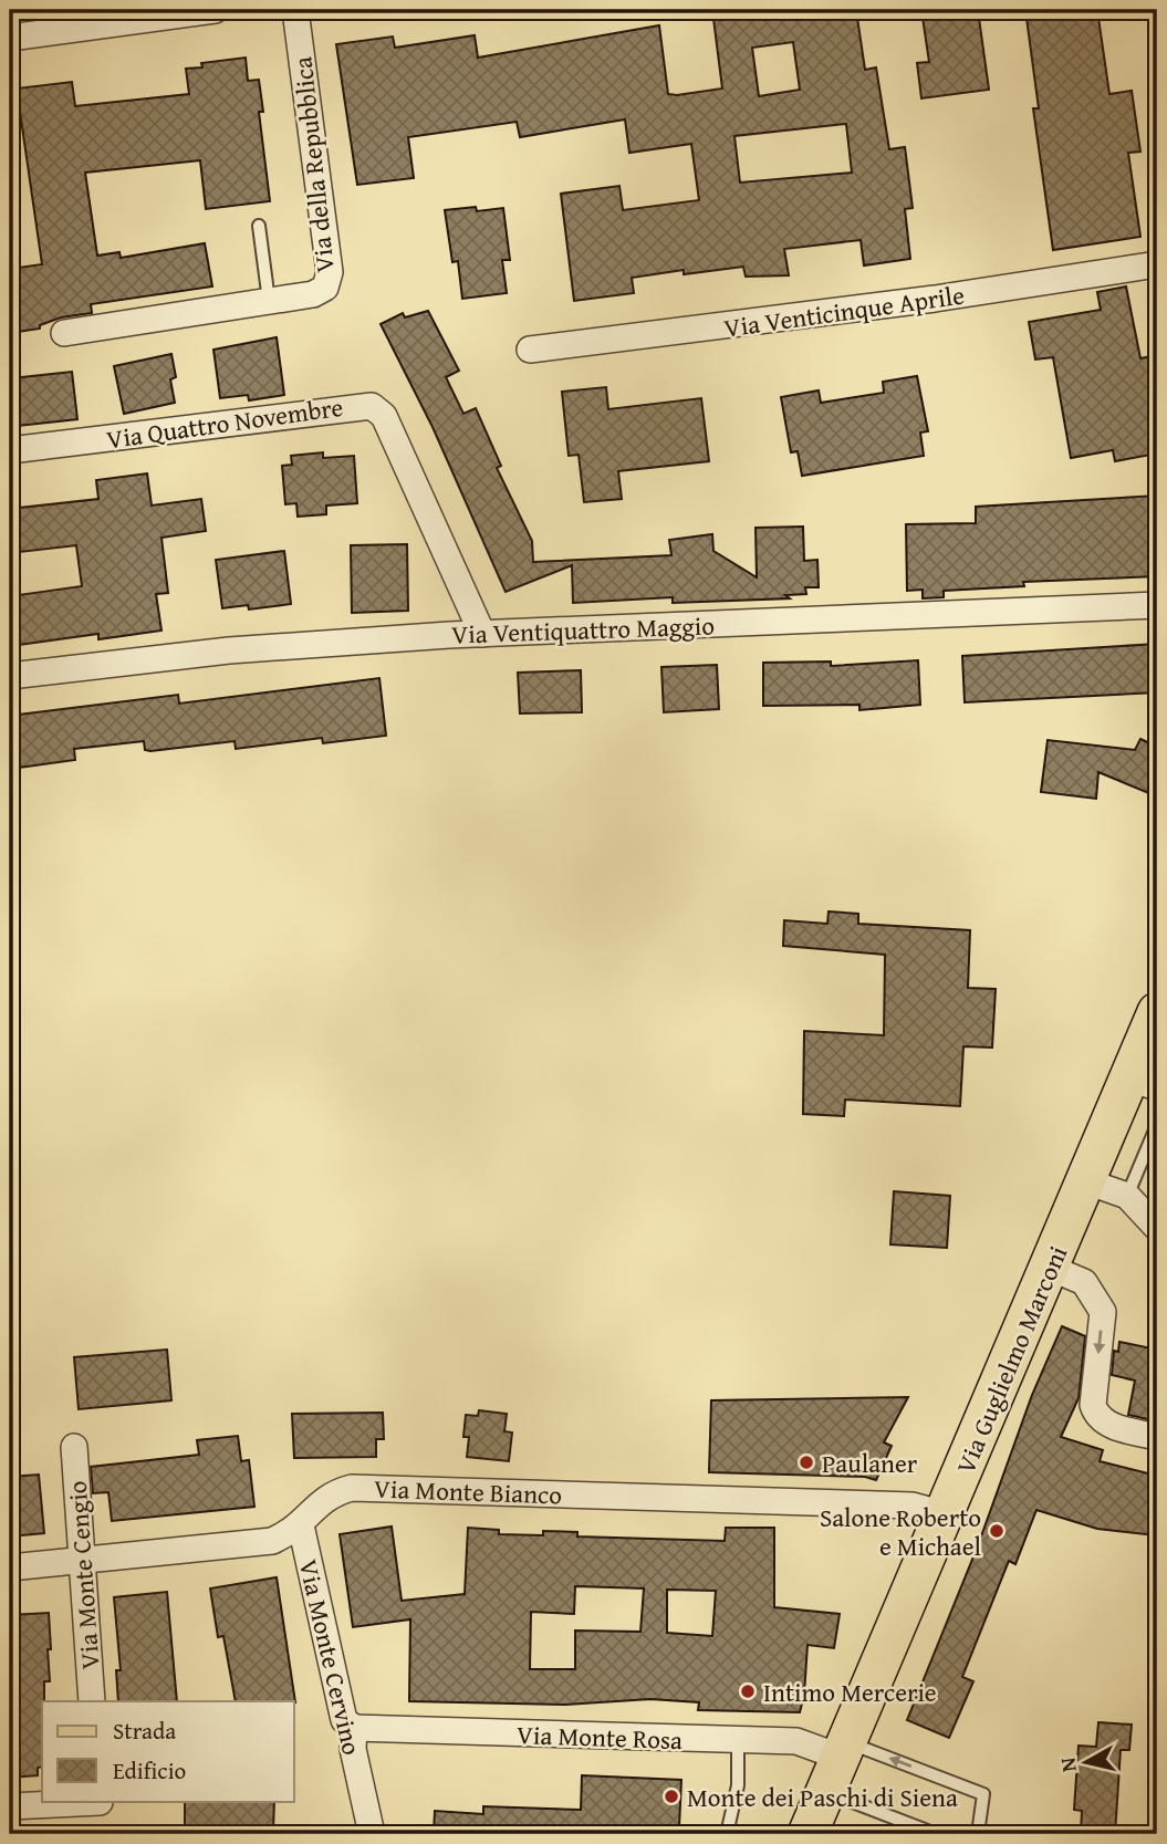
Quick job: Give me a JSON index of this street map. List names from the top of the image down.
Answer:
{
  "streets": {
    "main road": ["Via Guglielmo Marconi"],
    "street": [
      "Via della Repubblica",
      "Via Venticinque Aprile",
      "Via Quattro Novembre",
      "Via Ventiquattro Maggio",
      "Via Monte Bianco",
      "Via Monte Cengio",
      "Via Monte Cervino",
      "Via Monte Rosa"
    ]
  },
  "crossings": [
    ["Via Quattro Novembre", "Via Ventiquattro Maggio"],
    ["Via Guglielmo Marconi", "Via Monte Bianco"],
    ["Via Guglielmo Marconi", "Via Monte Rosa"],
    ["Via Monte Bianco", "Via Monte Cengio"],
    ["Via Monte Bianco", "Via Monte Cervino"],
    ["Via Monte Cervino", "Via Monte Rosa"]
  ],
  "places": [
    "Paulaner",
    "Salone Roberto e Michael",
    "Intimo Mercerie",
    "Monte dei Paschi di Siena"
  ],
  "legend": ["Strada", "Edificio"],
  "north": "left"
}
